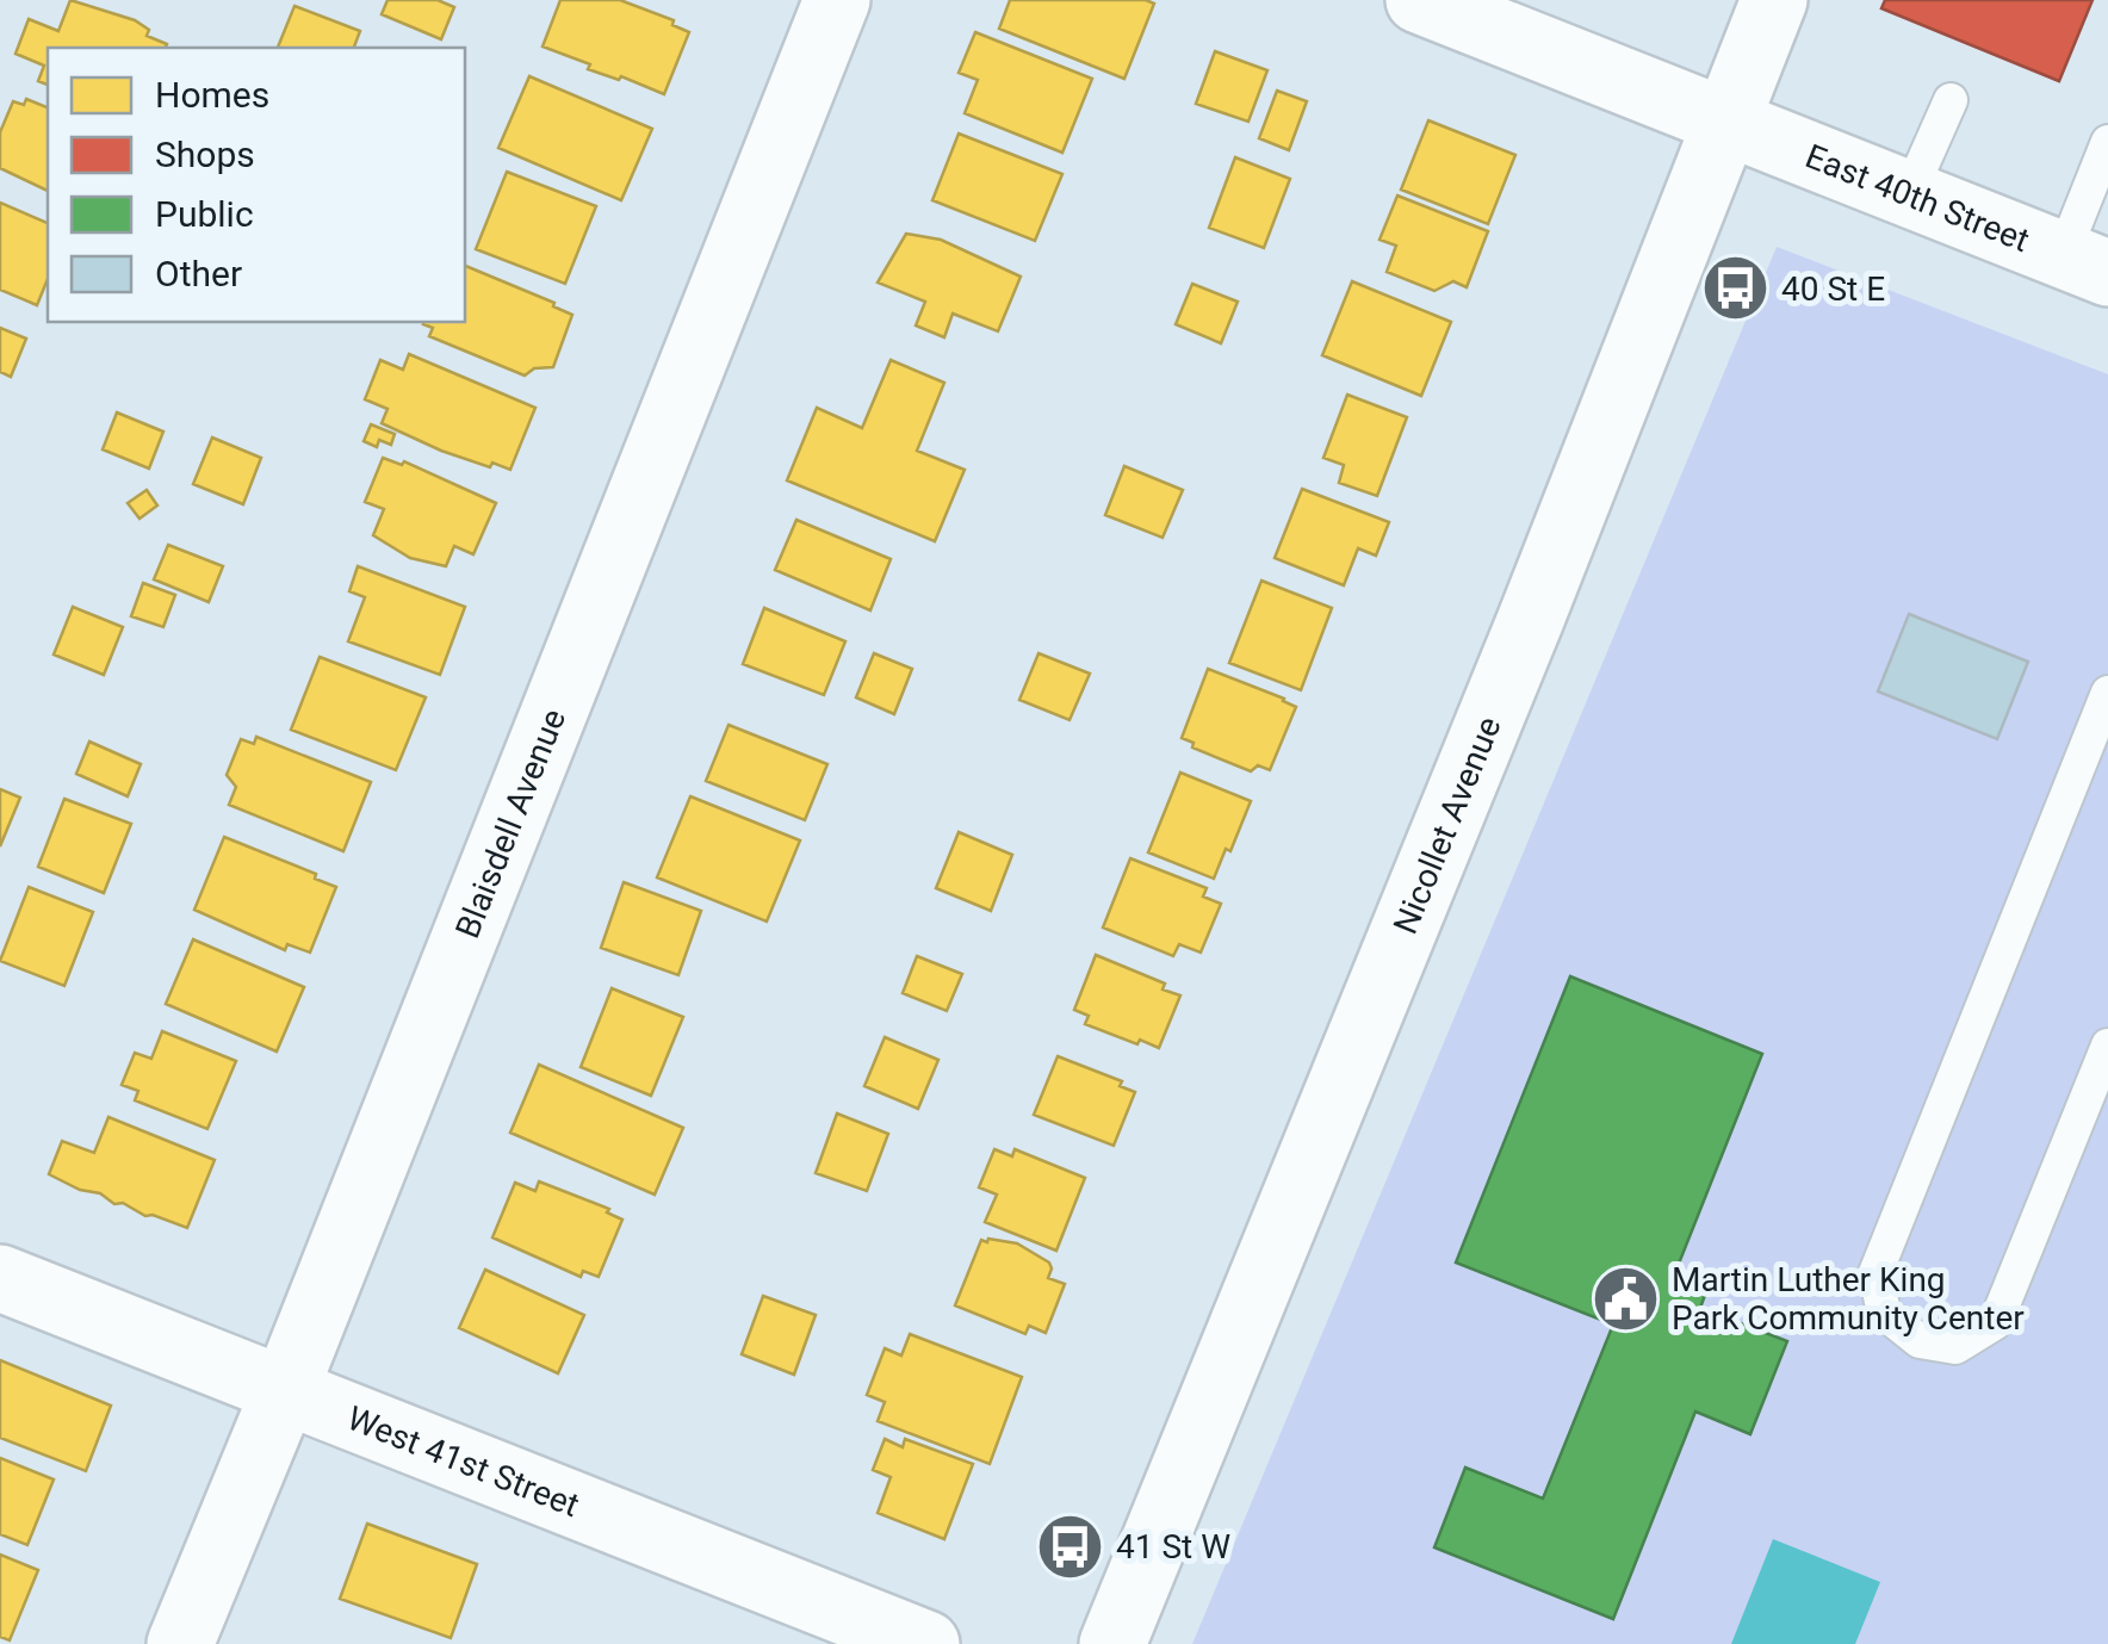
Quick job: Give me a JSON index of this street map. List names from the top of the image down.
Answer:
{
  "streets": {
    "street": [
      "East 40th Street",
      "Blaisdell Avenue",
      "Nicollet Avenue",
      "West 41st Street"
    ]
  },
  "crossings": [
    ["East 40th Street", "Nicollet Avenue"],
    ["Blaisdell Avenue", "West 41st Street"]
  ],
  "places": {
    "bus stop": ["40 St E", "41 St W"],
    "public building": ["Martin Luther King Park Community Center"]
  },
  "legend": [
    "Homes",
    "Shops",
    "Public",
    "Other"
  ]
}
